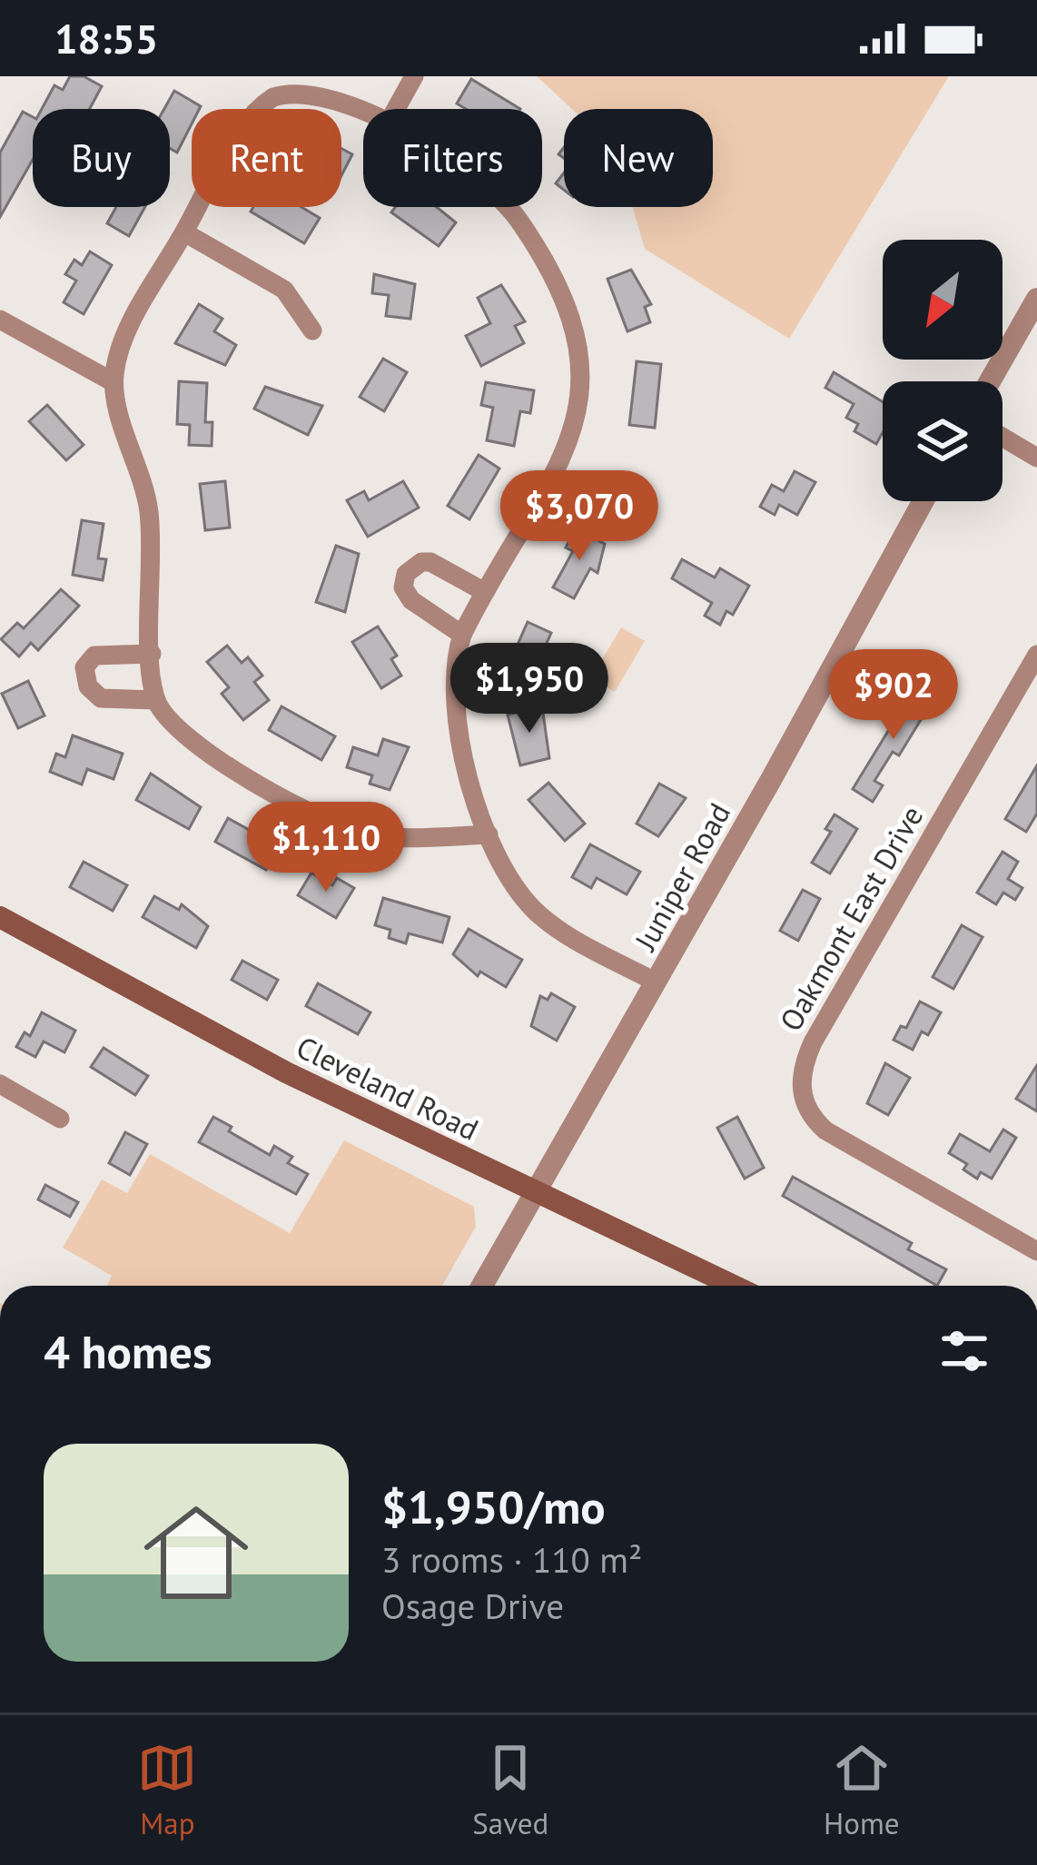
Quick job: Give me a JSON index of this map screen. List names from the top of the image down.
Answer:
{
  "streets": {
    "main road": ["Cleveland Road"],
    "street": ["Juniper Road", "Oakmont East Drive"]
  },
  "crossings": [
    ["Juniper Road", "Cleveland Road"]
  ],
  "north": "bottom left",
  "page": {
    "status": "18:55",
    "chip": [
      "Buy",
      "Rent",
      "Filters",
      "New"
    ],
    "price": [
      "$3,070",
      "$1,950",
      "$902",
      "$1,110"
    ],
    "heading": "4 homes",
    "list": [
      {
        "name": "$1,950/mo",
        "note": "3 rooms · 110 m² · Osage Drive"
      }
    ],
    "tabs": ["Map", "Saved", "Home"]
  }
}
